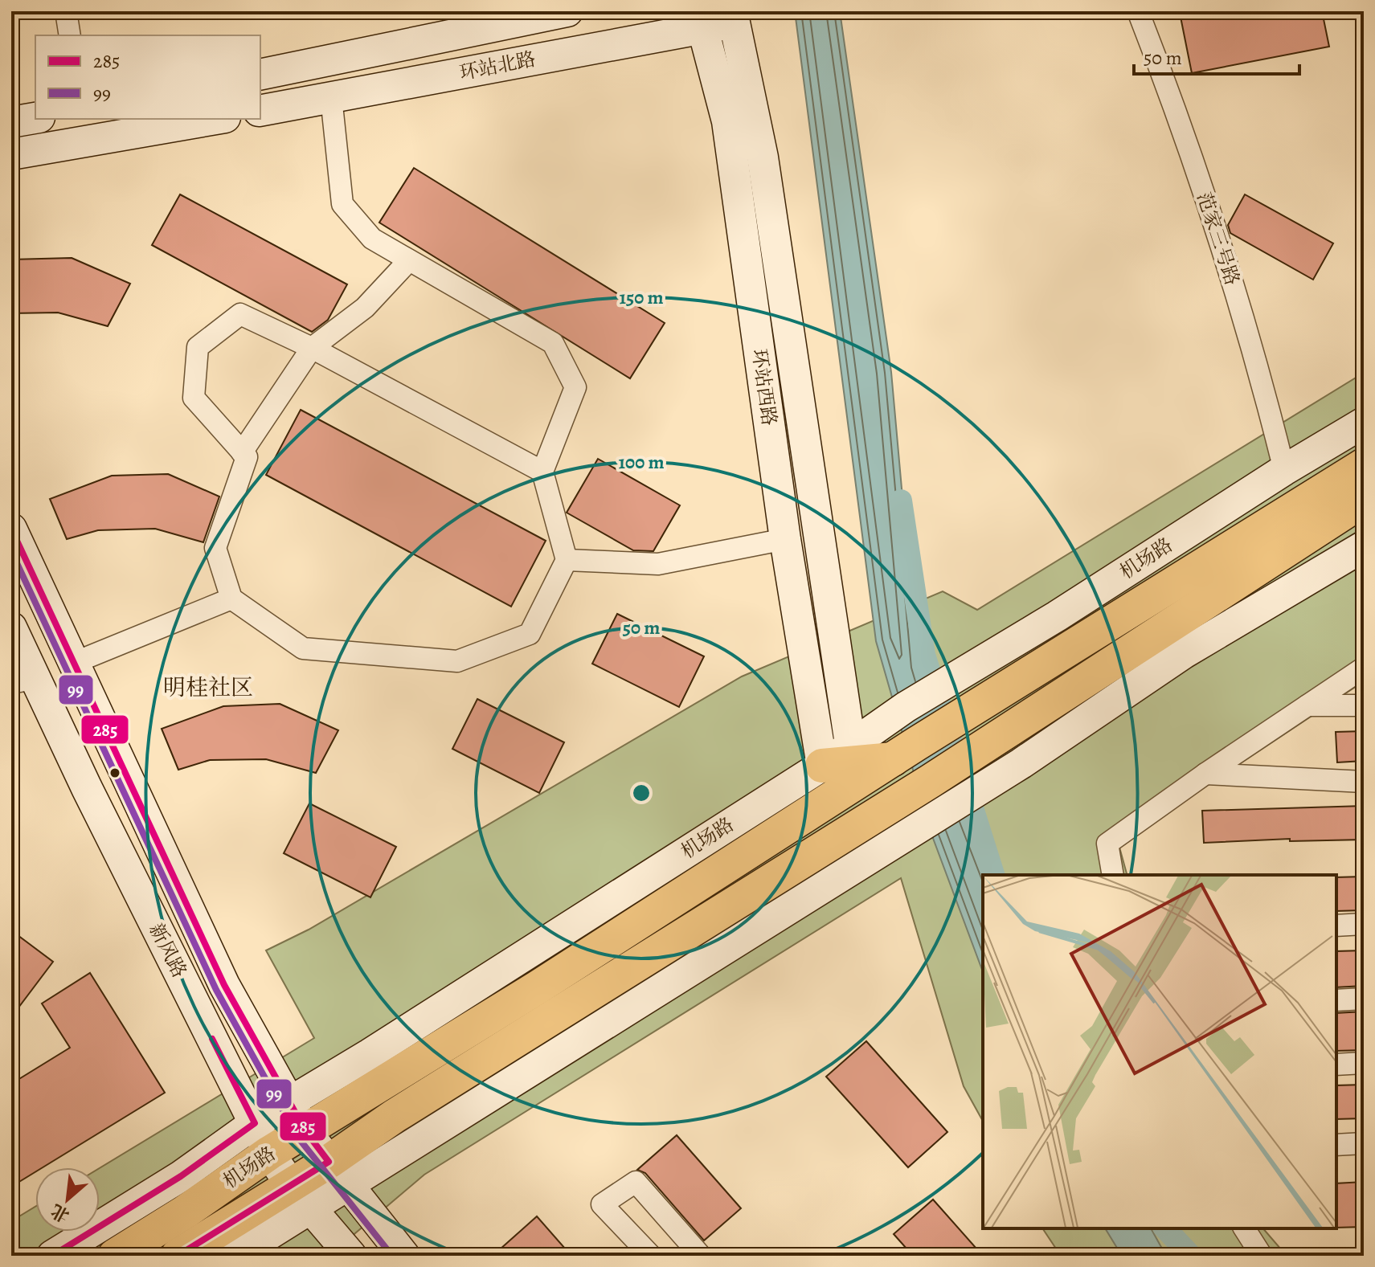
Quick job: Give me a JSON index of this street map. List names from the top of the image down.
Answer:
{
  "streets": {
    "main road": [
      "环站北路",
      "环站西路",
      "机场路",
      "新风路"
    ],
    "street": ["范家三号路"]
  },
  "crossings": [
    ["环站北路", "环站西路"],
    ["范家三号路", "机场路"],
    ["环站西路", "机场路"],
    ["机场路", "新风路"]
  ],
  "districts": ["明桂社区"],
  "lines": ["transit line 285", "transit line 99"],
  "legend": ["285", "99"],
  "scale_bar": "50 m",
  "north": "bottom left",
  "rings": ["150 m", "100 m", "50 m"]
}
